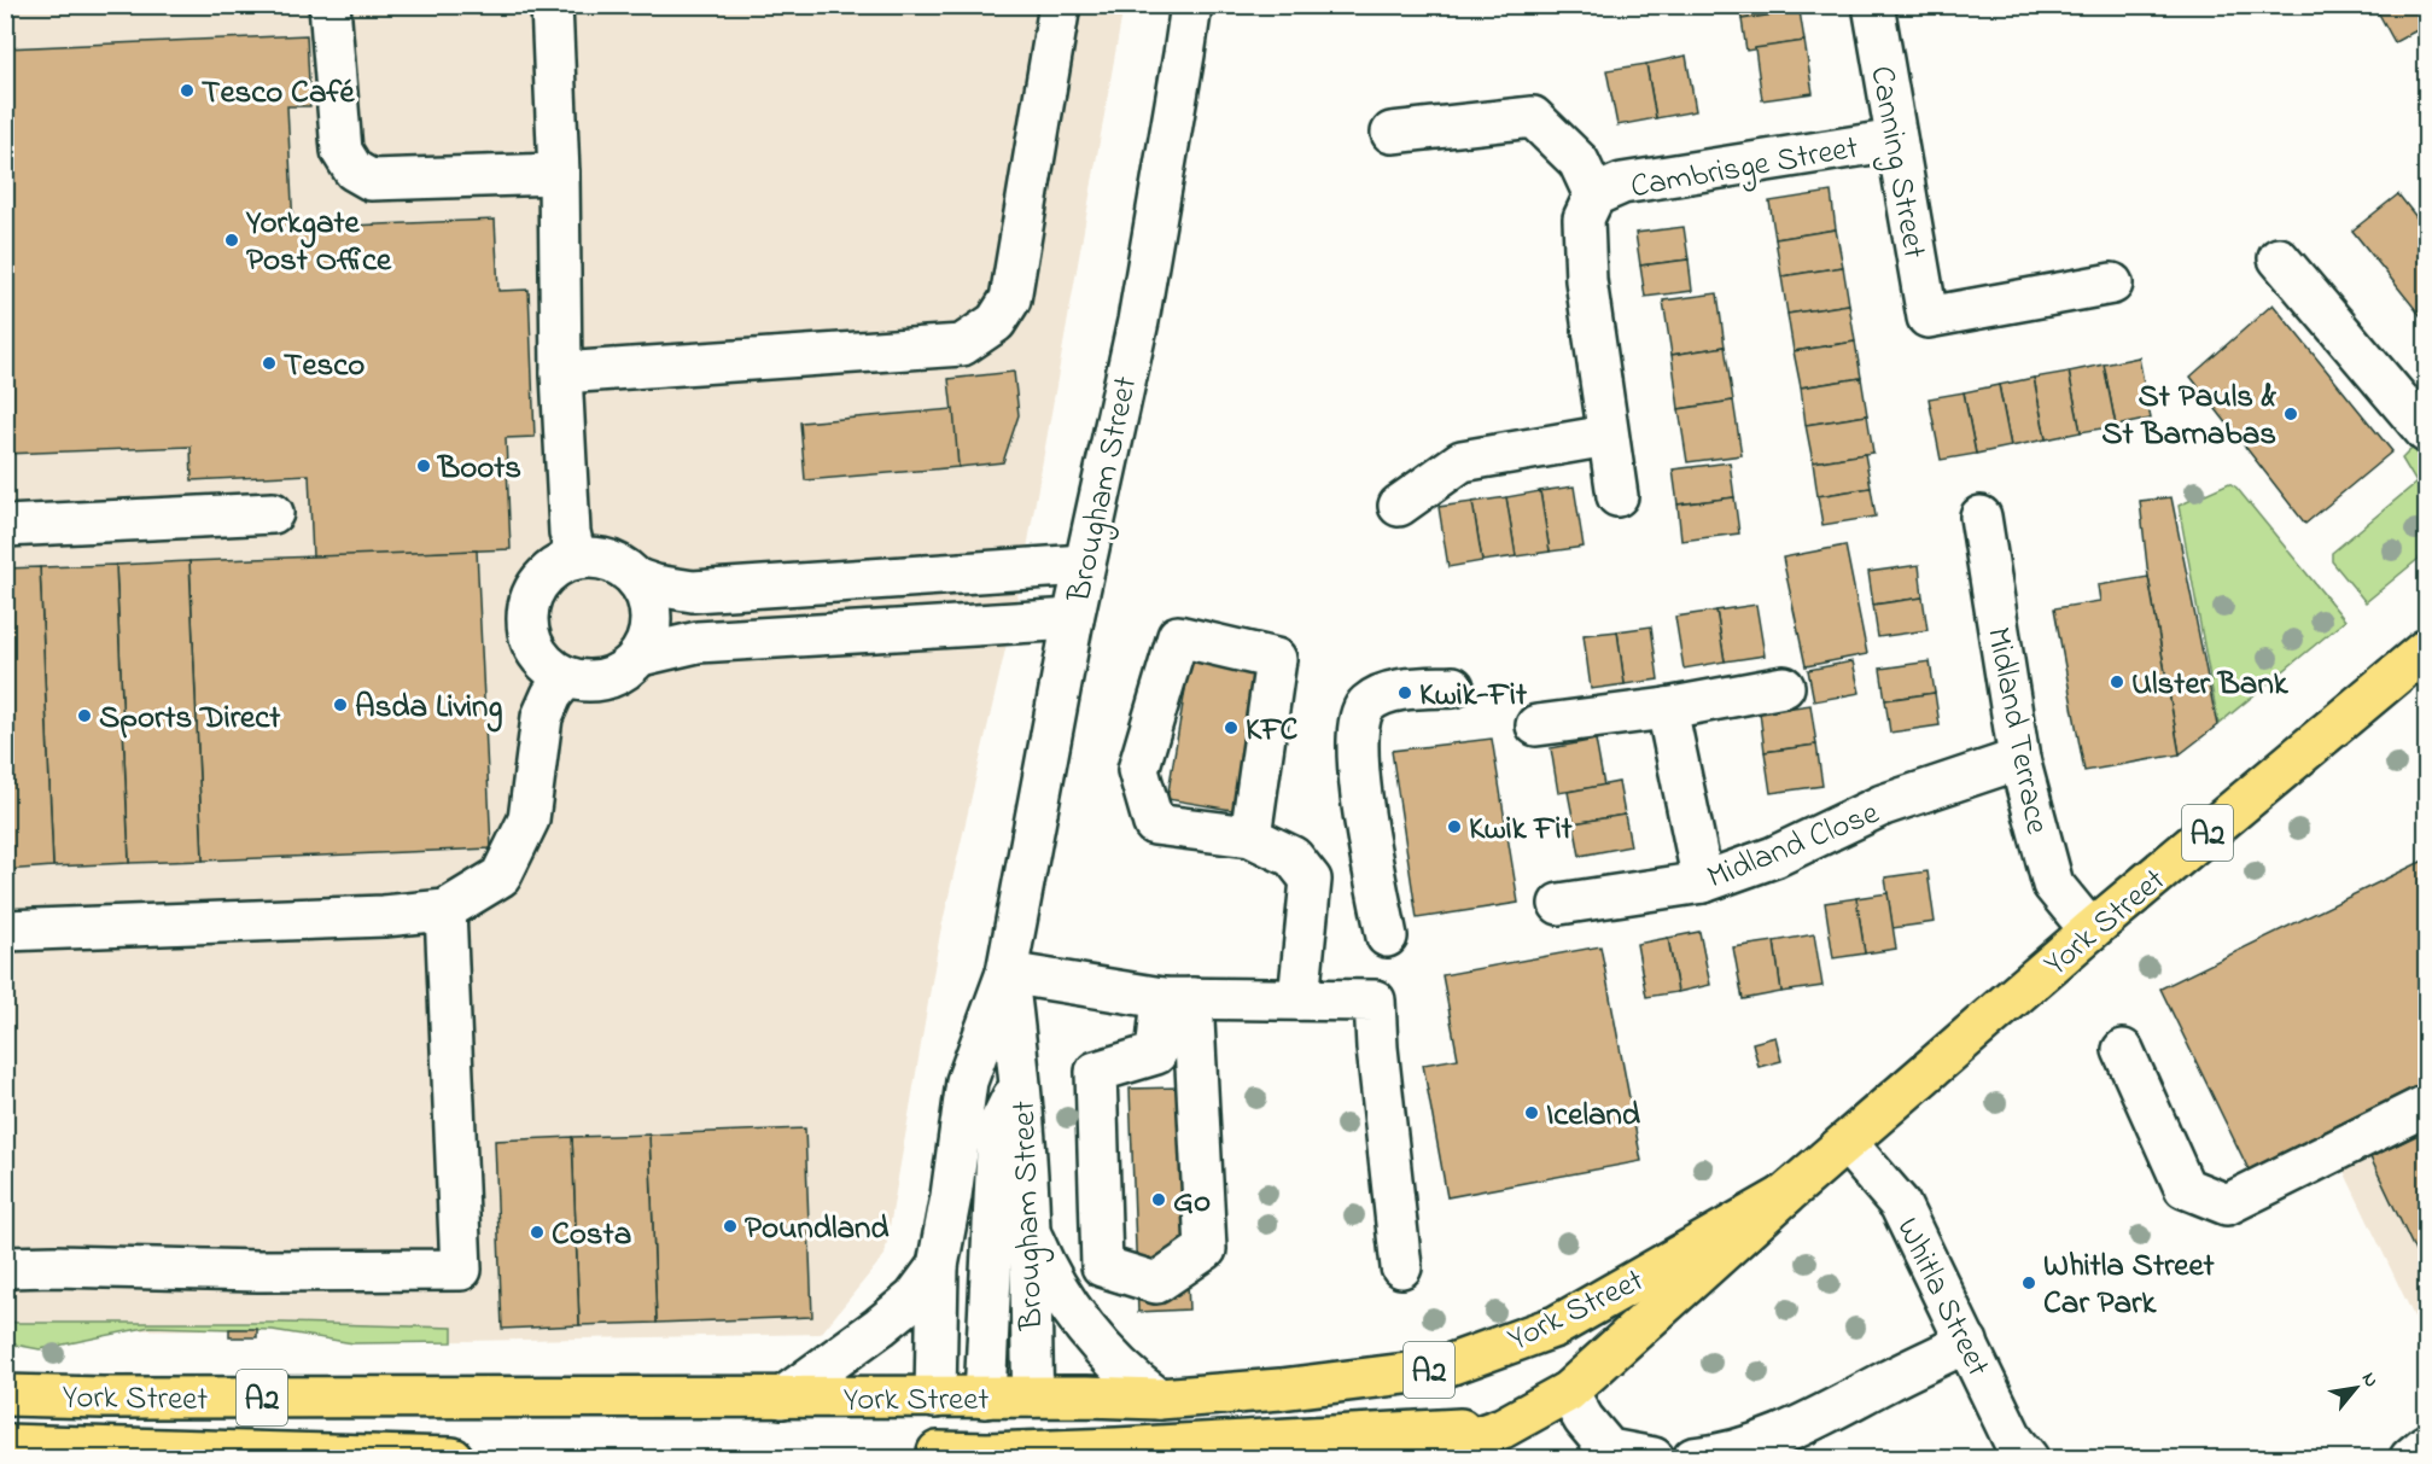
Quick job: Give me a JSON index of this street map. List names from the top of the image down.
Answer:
{
  "streets": {
    "main road": ["Brougham Street", "A2", "York Street"],
    "street": [
      "Canning Street",
      "Cambrisge Street",
      "Midland Terrace",
      "Midland Close",
      "Whitla Street"
    ]
  },
  "crossings": [
    ["Canning Street", "Cambrisge Street"],
    ["Brougham Street", "York Street"],
    ["Midland Terrace", "Midland Close"],
    ["Midland Terrace", "York Street"],
    ["York Street", "Whitla Street"]
  ],
  "places": [
    "Tesco Café",
    "Yorkgate Post Office",
    "Tesco",
    "St Pauls & St Barnabas",
    "Boots",
    "Ulster Bank",
    "Kwik-Fit",
    "Asda Living",
    "Sports Direct",
    "KFC",
    "Kwik Fit",
    "Iceland",
    "Go",
    "Poundland",
    "Costa",
    "Whitla Street Car Park"
  ],
  "north": "top right"
}
